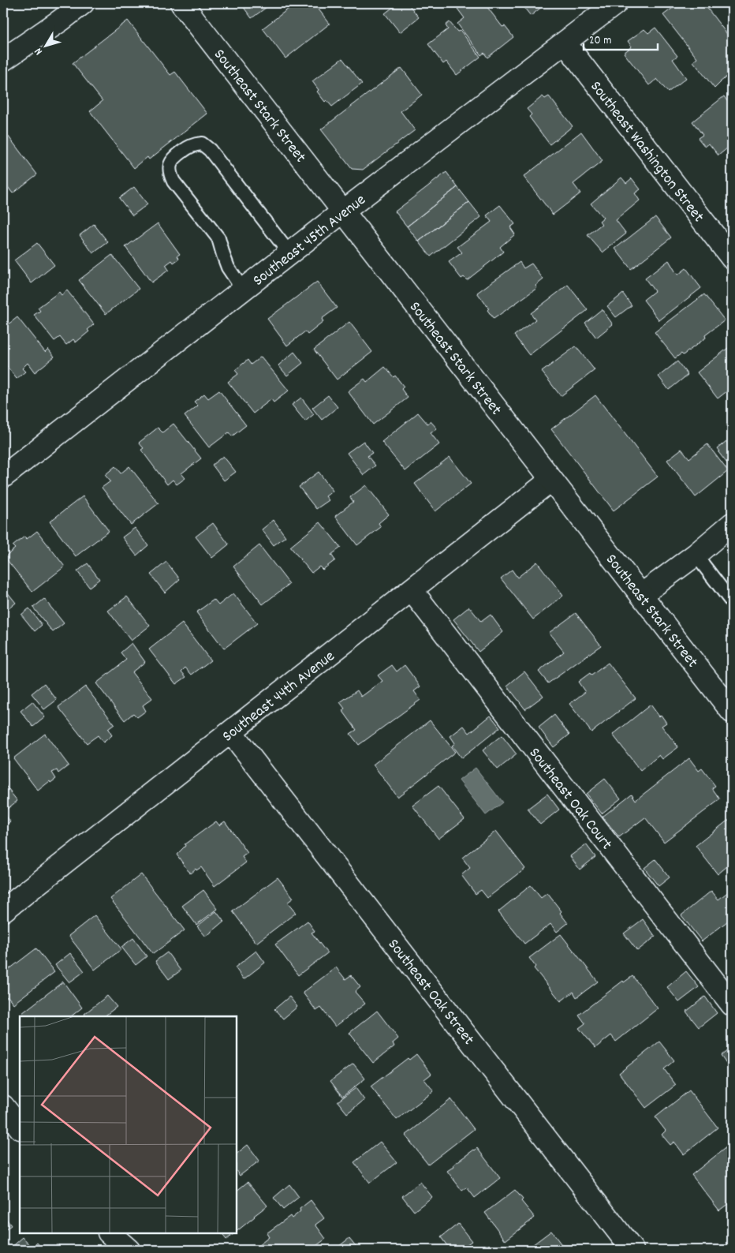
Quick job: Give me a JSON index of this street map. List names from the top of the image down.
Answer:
{
  "streets": {
    "street": [
      "Southeast Stark Street",
      "Southeast Washington Street",
      "Southeast 45th Avenue",
      "Southeast 44th Avenue",
      "Southeast Oak Court",
      "Southeast Oak Street"
    ]
  },
  "crossings": [
    ["Southeast Stark Street", "Southeast 45th Avenue"],
    ["Southeast Stark Street", "Southeast 44th Avenue"],
    ["Southeast Washington Street", "Southeast 45th Avenue"],
    ["Southeast 44th Avenue", "Southeast Oak Court"],
    ["Southeast 44th Avenue", "Southeast Oak Street"]
  ],
  "scale_bar": "20 m",
  "north": "bottom left"
}
